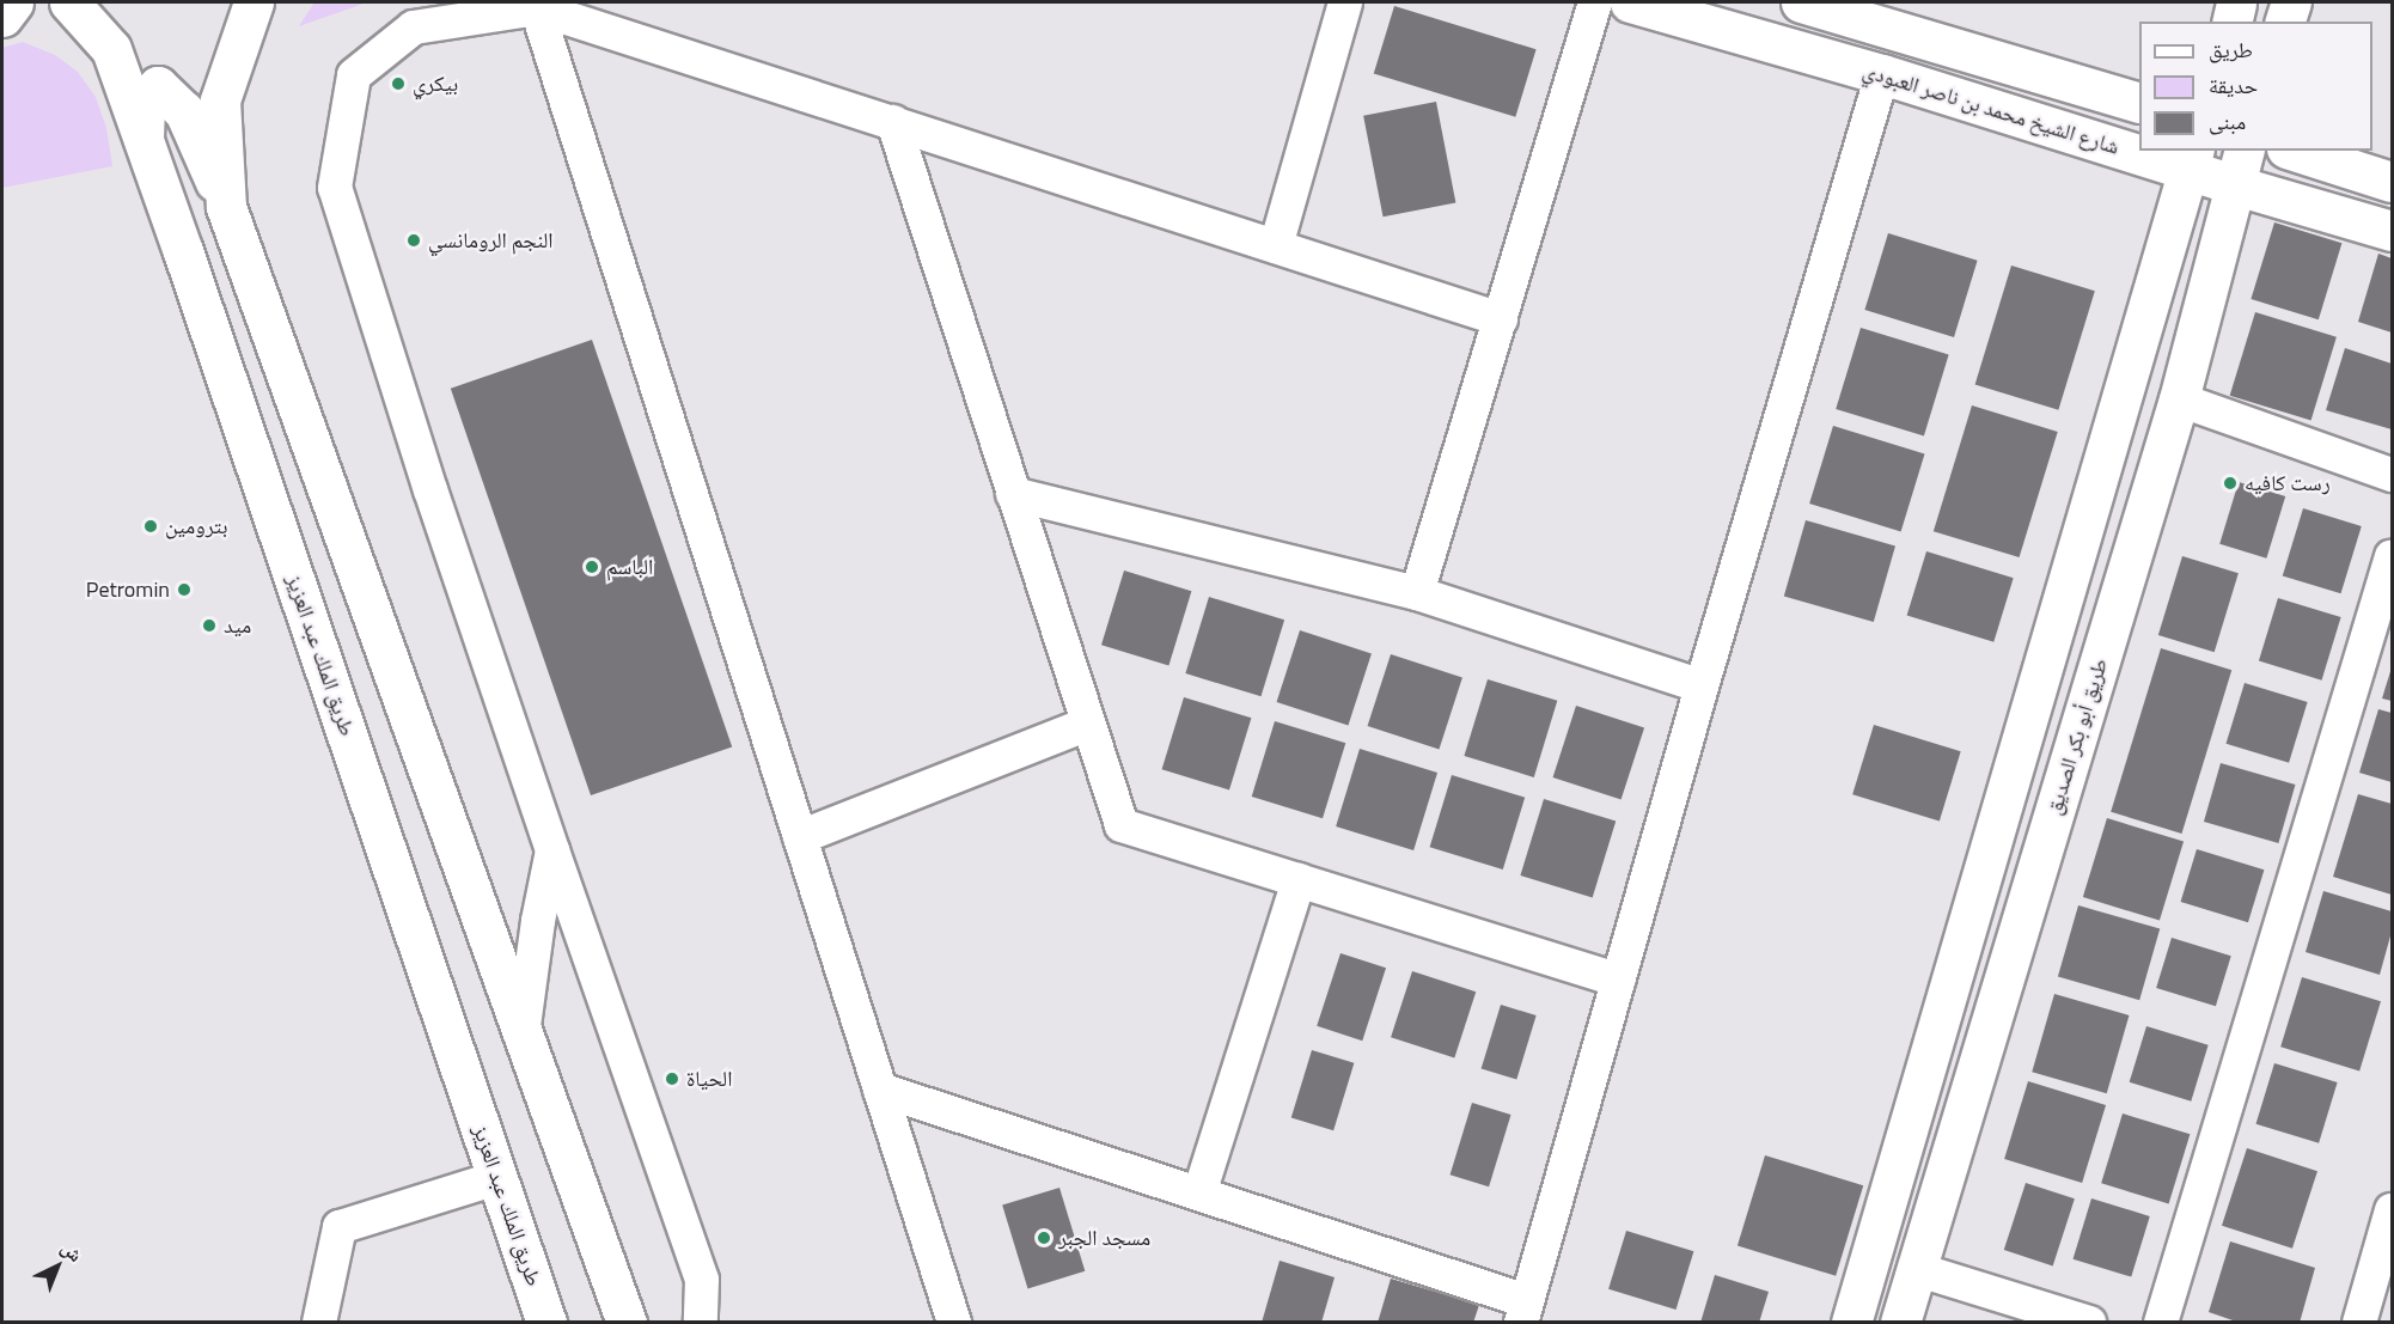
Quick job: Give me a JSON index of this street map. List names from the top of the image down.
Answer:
{
  "streets": {
    "main road": ["شارع الشيخ محمد بن ناصر العبودي", "طريق الملك عبد العزيز", "طريق أبو بكر الصديق"]
  },
  "crossings": [
    ["شارع الشيخ محمد بن ناصر العبودي", "طريق أبو بكر الصديق"]
  ],
  "places": [
    "بيكري",
    "النجم الرومانسي",
    "رست كافيه",
    "بترومين",
    "الباسم",
    "Petromin",
    "ميد",
    "الحياة",
    "مسجد الجبر"
  ],
  "legend": ["طريق", "حديقة", "مبنى"],
  "north": "top right"
}
